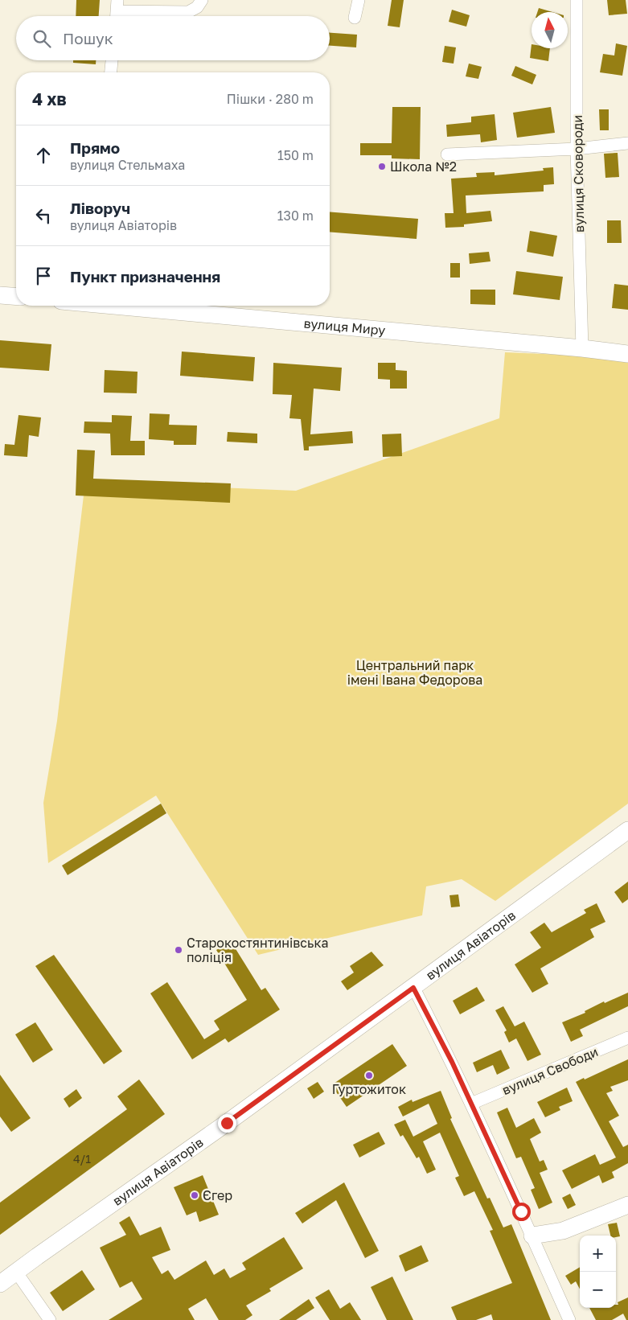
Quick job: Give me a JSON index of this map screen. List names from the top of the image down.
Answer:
{
  "streets": {
    "street": [
      "вулиця Сковороди",
      "вулиця Миру",
      "вулиця Авіаторів",
      "вулиця Свободи"
    ]
  },
  "crossings": [
    ["вулиця Сковороди", "вулиця Миру"]
  ],
  "parks": ["Центральний парк імені Івана Федорова"],
  "places": [
    "Школа №2",
    "Старокостянтинівська поліція",
    "Гуртожиток",
    "Єгер"
  ],
  "house_numbers": ["4/1"],
  "north": "top",
  "page": {
    "search": "Пошук",
    "heading": ["4 хв", "Пішки · 280 m"],
    "list": [
      ["Прямо", "вулиця Стельмаха", "150 m"],
      ["Ліворуч", "вулиця Авіаторів", "130 m"],
      "Пункт призначення"
    ],
    "map_buttons": ["+", "−"]
  }
}
